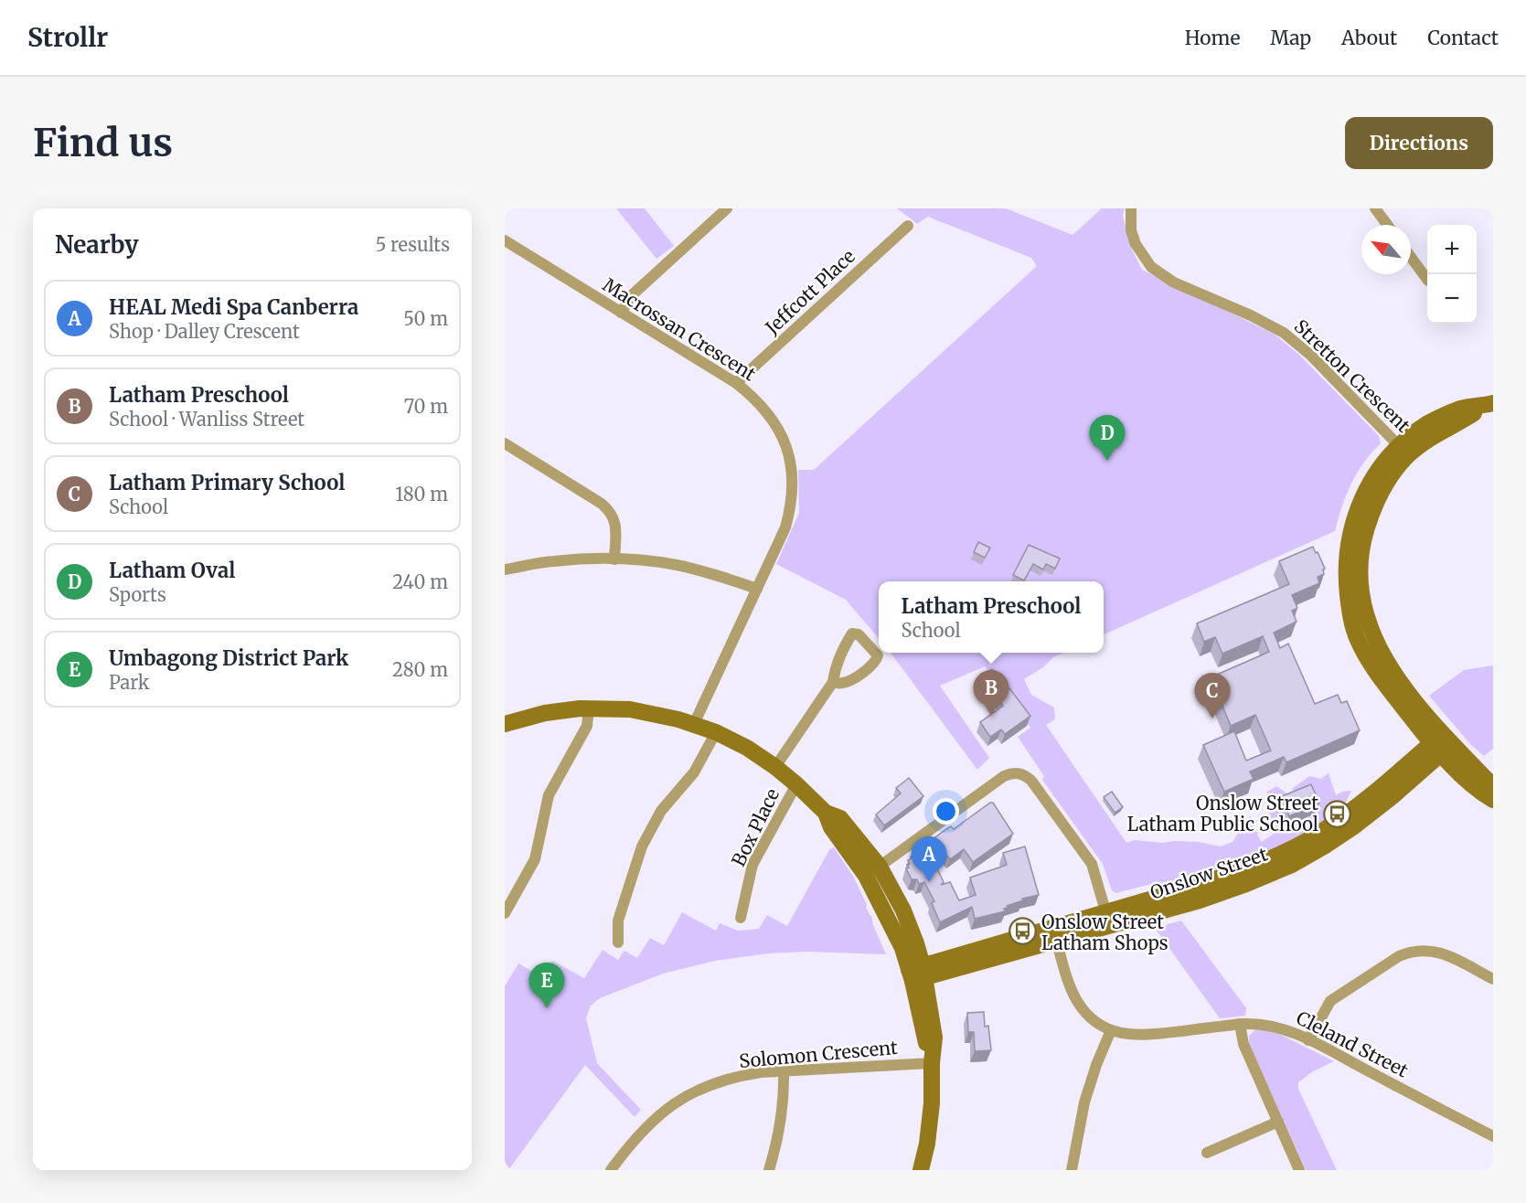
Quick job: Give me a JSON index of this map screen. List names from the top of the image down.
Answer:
{
  "streets": {
    "street": [
      "Jeffcott Place",
      "Macrossan Crescent",
      "Stretton Crescent",
      "Box Place",
      "Onslow Street",
      "Cleland Street",
      "Solomon Crescent"
    ]
  },
  "crossings": [
    ["Jeffcott Place", "Macrossan Crescent"],
    ["Onslow Street", "Cleland Street"]
  ],
  "places": {
    "bus stop": ["Onslow Street Latham Public School", "Onslow Street Latham Shops"]
  },
  "north": "top left",
  "page": {
    "header": "Strollr",
    "nav": [
      "Home",
      "Map",
      "About",
      "Contact"
    ],
    "buttons": "Directions",
    "title": "Find us",
    "heading": ["Nearby", "5 results"],
    "map_buttons": ["+", "−"],
    "list": [
      {
        "mark": "A",
        "name": "HEAL Medi Spa Canberra",
        "note": "Shop · Dalley Crescent",
        "value": "50 m"
      },
      {
        "mark": "B",
        "name": "Latham Preschool",
        "note": "School · Wanliss Street",
        "value": "70 m"
      },
      {
        "mark": "C",
        "name": "Latham Primary School",
        "note": "School",
        "value": "180 m"
      },
      {
        "mark": "D",
        "name": "Latham Oval",
        "note": "Sports",
        "value": "240 m"
      },
      {
        "mark": "E",
        "name": "Umbagong District Park",
        "note": "Park",
        "value": "280 m"
      }
    ],
    "pins": [
      "D",
      "B",
      "C",
      "A",
      "E"
    ],
    "popup": ["Latham Preschool", "School"]
  }
}
